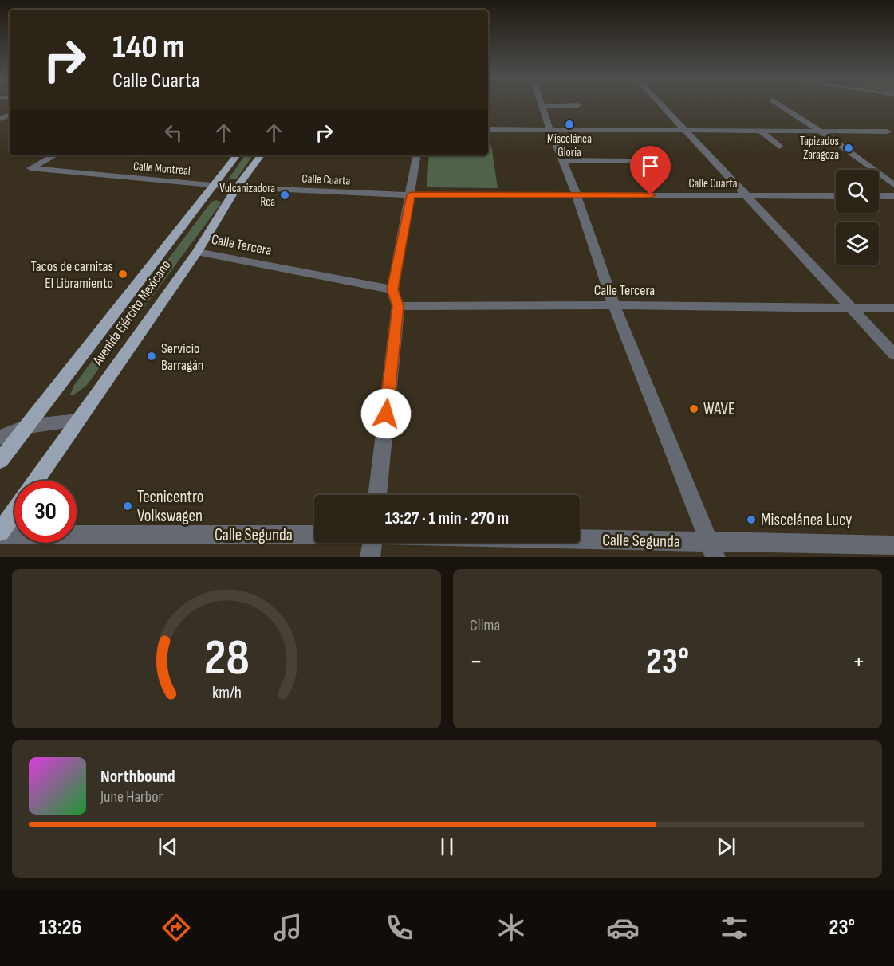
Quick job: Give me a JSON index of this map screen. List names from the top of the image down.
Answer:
{
  "streets": {
    "main road": ["Avenida Ejército Mexicano"],
    "street": [
      "Calle Montreal",
      "Calle Cuarta",
      "Calle Tercera",
      "Calle Segunda"
    ]
  },
  "crossings": [
    ["Calle Montreal", "Calle Cuarta"],
    ["Calle Montreal", "Avenida Ejército Mexicano"],
    ["Calle Cuarta", "Avenida Ejército Mexicano"],
    ["Calle Tercera", "Avenida Ejército Mexicano"]
  ],
  "places": [
    "Miscelánea Gloria",
    "Tapizados Zaragoza",
    "Vulcanizadora Rea",
    "Tacos de carnitas El Libramiento",
    "Servicio Barragán",
    "WAVE",
    "Tecnicentro Volkswagen",
    "Miscelánea Lucy"
  ],
  "page": {
    "turn": ["140 m", "Calle Cuarta"],
    "limit": "30",
    "trip": "13:27 · 1 min · 270 m",
    "tile": "Clima",
    "heat": ["−", "23°", "+"],
    "song": ["Northbound", "June Harbor"],
    "tabs": ["13:26", "23°"],
    "gauge": ["28", "km/h"]
  }
}
